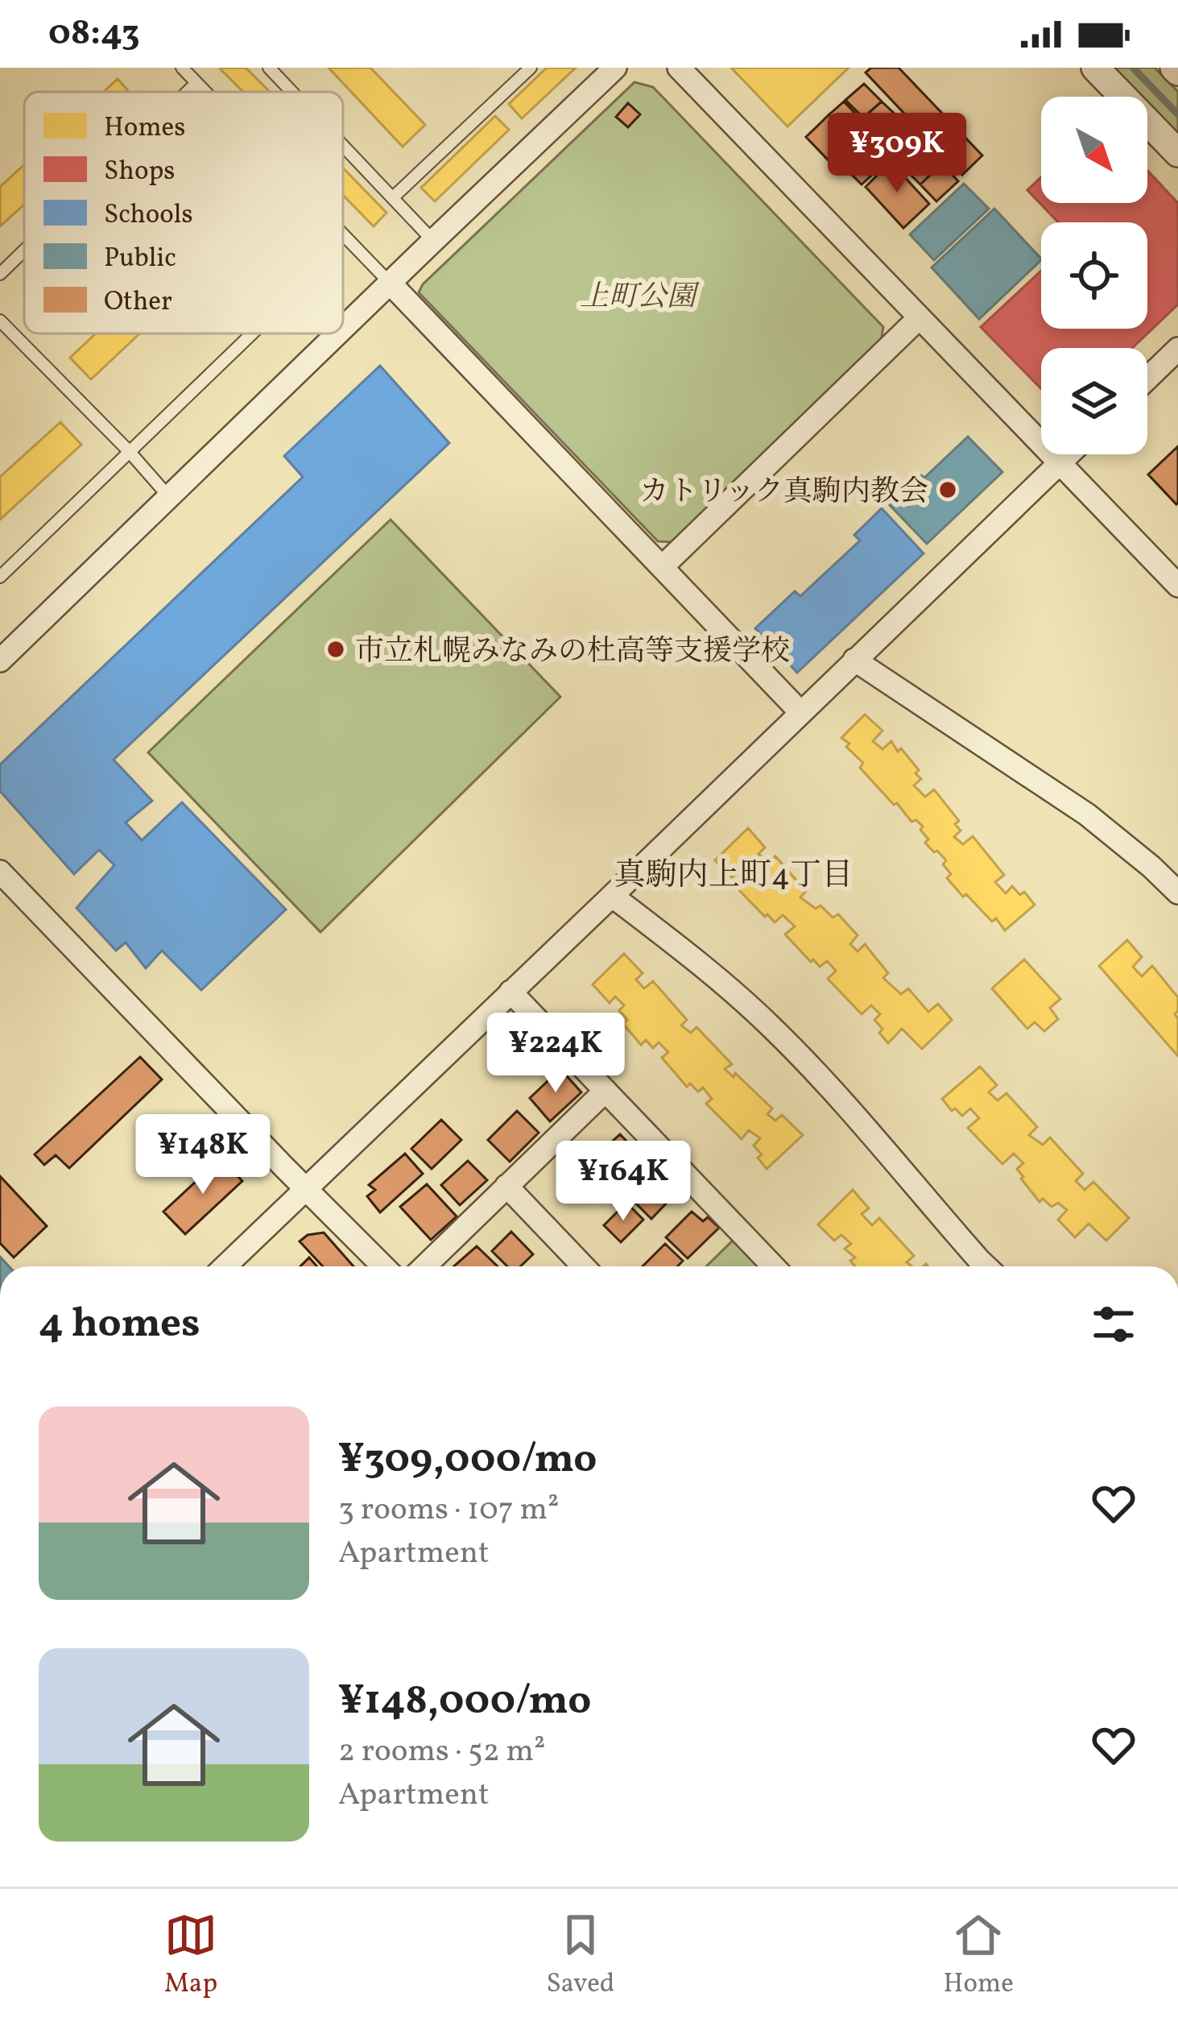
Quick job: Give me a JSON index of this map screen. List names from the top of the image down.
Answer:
{
  "districts": ["真駒内上町4丁目"],
  "parks": ["上町公園"],
  "places": ["カトリック真駒内教会", "市立札幌みなみの杜高等支援学校"],
  "legend": [
    "Homes",
    "Shops",
    "Schools",
    "Public",
    "Other"
  ],
  "north": "bottom right",
  "page": {
    "status": "08:43",
    "price": [
      "¥309K",
      "¥224K",
      "¥148K",
      "¥164K"
    ],
    "heading": "4 homes",
    "list": [
      {
        "name": "¥309,000/mo",
        "note": "3 rooms · 107 m² · Apartment"
      },
      {
        "name": "¥148,000/mo",
        "note": "2 rooms · 52 m² · Apartment"
      }
    ],
    "tabs": ["Map", "Saved", "Home"]
  }
}
